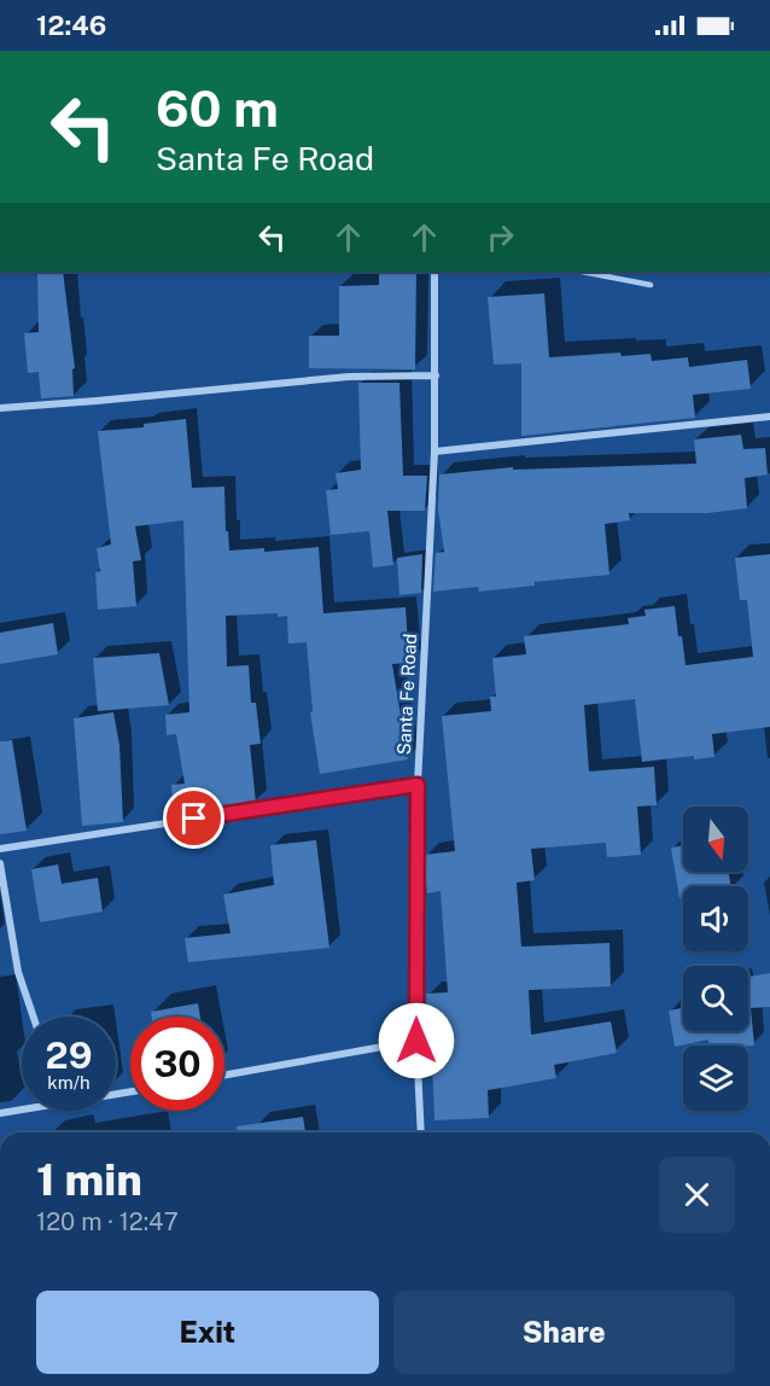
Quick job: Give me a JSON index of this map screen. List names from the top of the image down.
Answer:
{
  "streets": {
    "street": ["Santa Fe Road"]
  },
  "north": "bottom",
  "page": {
    "status": "12:46",
    "turn": ["60 m", "Santa Fe Road"],
    "speed": "29 km/h",
    "limit": "30",
    "heading": ["1 min", "120 m · 12:47"],
    "buttons": ["Exit", "Share"]
  }
}
